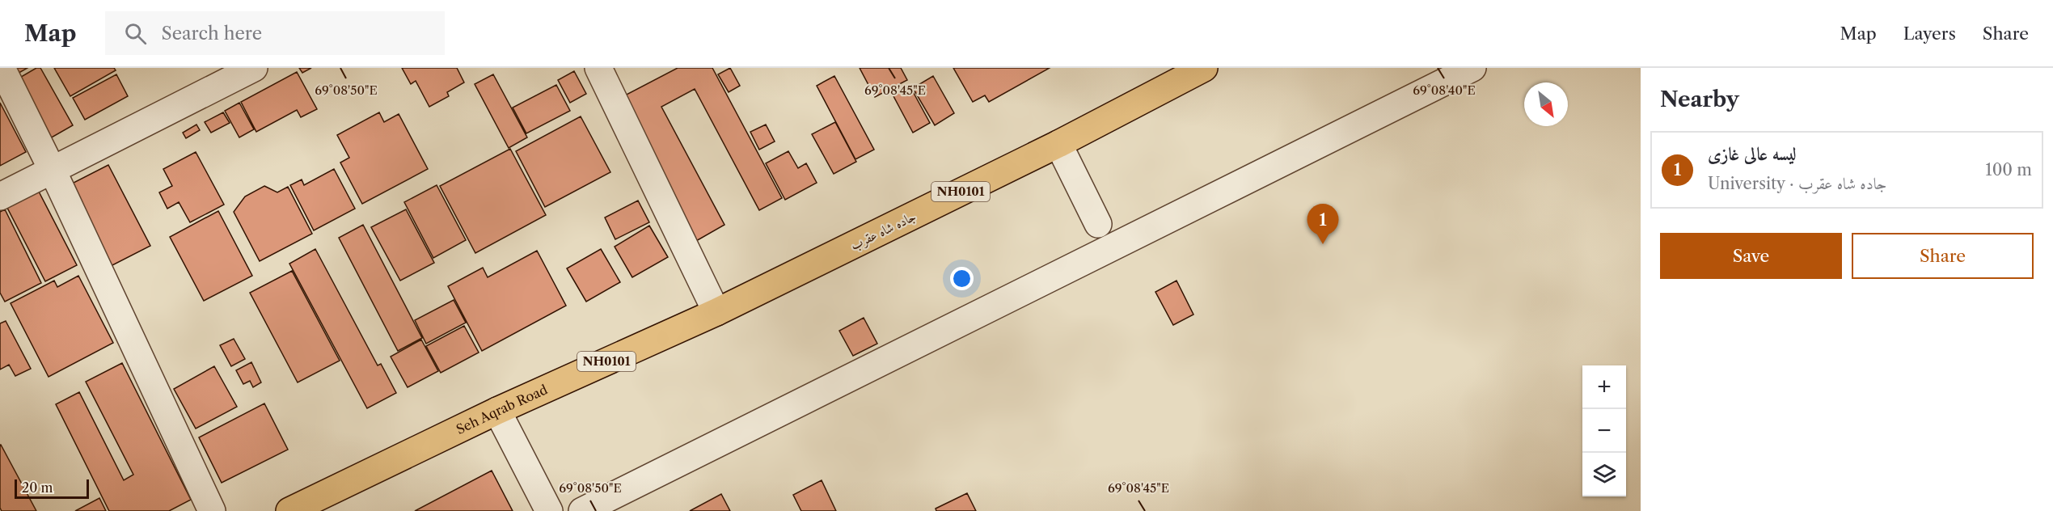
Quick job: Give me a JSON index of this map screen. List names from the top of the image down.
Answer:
{
  "streets": {
    "highway": ["NH0101", "جاده شاه عقرب", "Seh Aqrab Road"]
  },
  "crossings": [
    ["جاده شاه عقرب", "Seh Aqrab Road"]
  ],
  "scale_bar": "20 m",
  "north": "bottom right",
  "page": {
    "header": "Map",
    "search": "Search here",
    "nav": ["Map", "Layers", "Share"],
    "heading": "Nearby",
    "list": [
      {
        "mark": "1",
        "name": "لیسه عالی غازی",
        "note": "University · جاده شاه عقرب",
        "value": "100 m"
      }
    ],
    "pins": "1",
    "buttons": ["Save", "Share"],
    "map_buttons": ["+", "−"],
    "scale": "20 m"
  },
  "coordinates": ["69°08'50\"E", "69°08'45\"E", "69°08'40\"E"]
}
